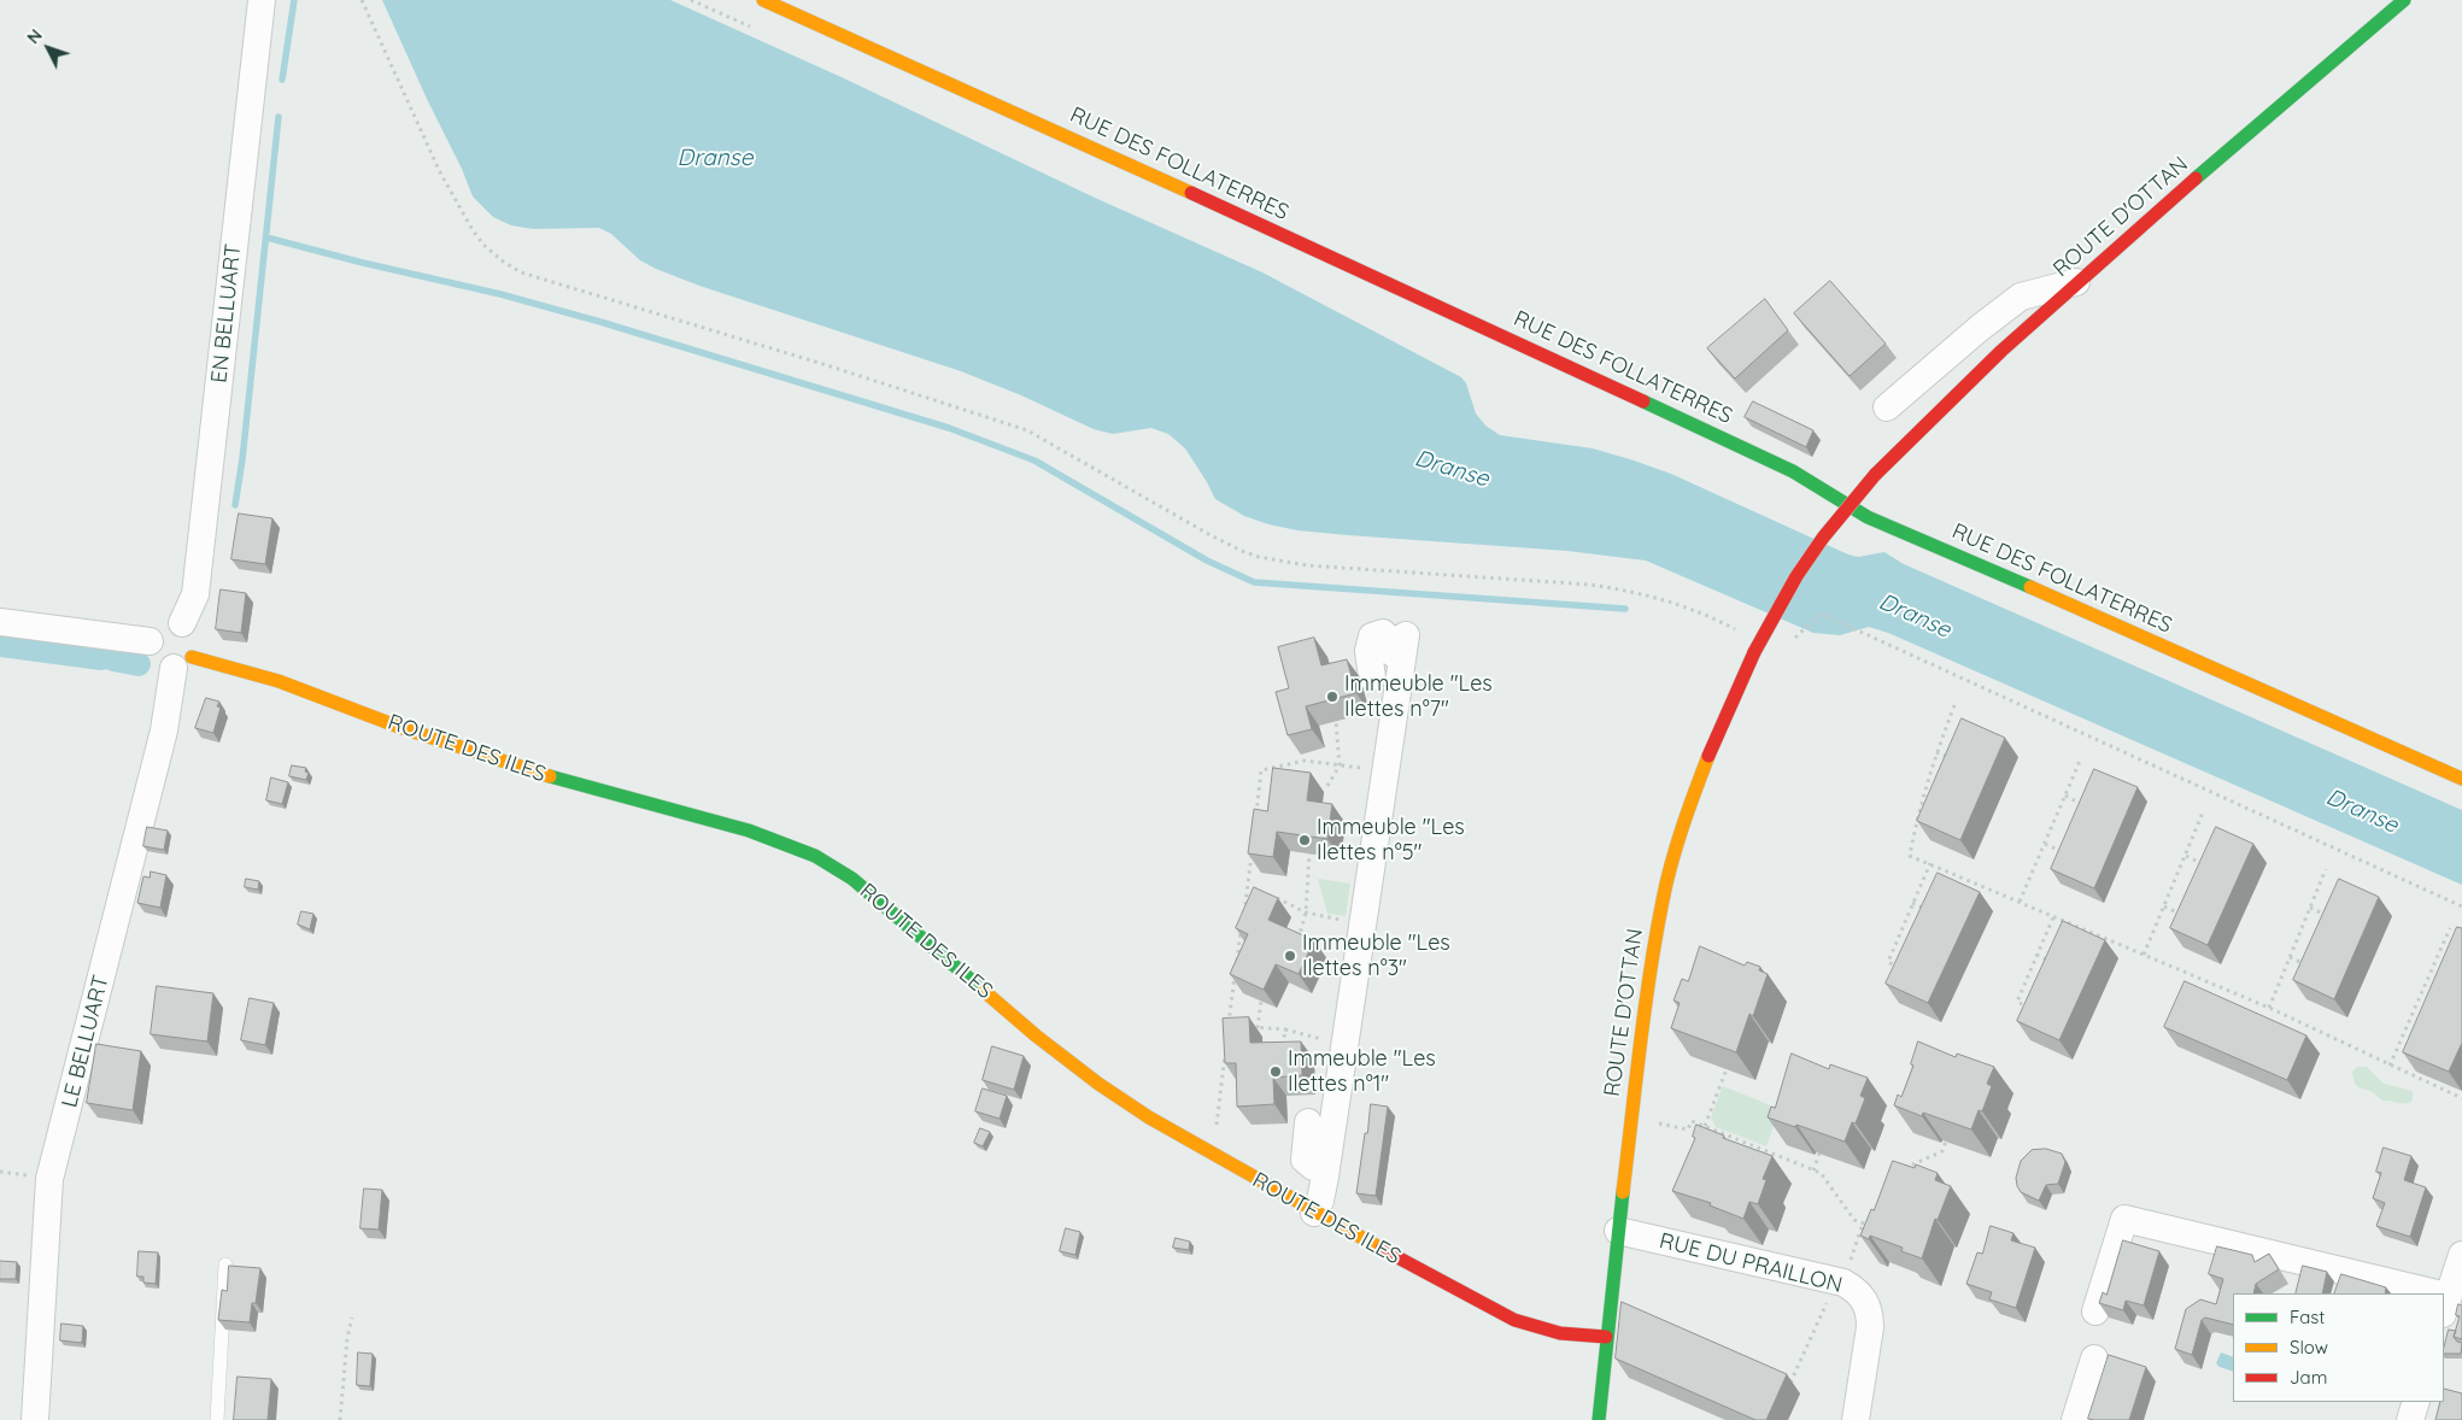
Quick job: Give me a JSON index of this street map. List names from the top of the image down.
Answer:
{
  "streets": {
    "street": [
      "RUE DES FOLLATERRES",
      "ROUTE D'OTTAN",
      "EN BELLUART",
      "ROUTE DES ILES",
      "LE BELLUART",
      "RUE DU PRAILLON"
    ]
  },
  "crossings": [
    ["ROUTE D'OTTAN", "ROUTE DES ILES"],
    ["ROUTE D'OTTAN", "RUE DU PRAILLON"],
    ["EN BELLUART", "ROUTE DES ILES"],
    ["EN BELLUART", "LE BELLUART"],
    ["ROUTE DES ILES", "LE BELLUART"]
  ],
  "water": ["Dranse"],
  "places": [
    "Immeuble \"Les Ilettes n°7\"",
    "Immeuble \"Les Ilettes n°5\"",
    "Immeuble \"Les Ilettes n°3\"",
    "Immeuble \"Les Ilettes n°1\""
  ],
  "legend": ["Fast", "Slow", "Jam"],
  "north": "top left"
}
